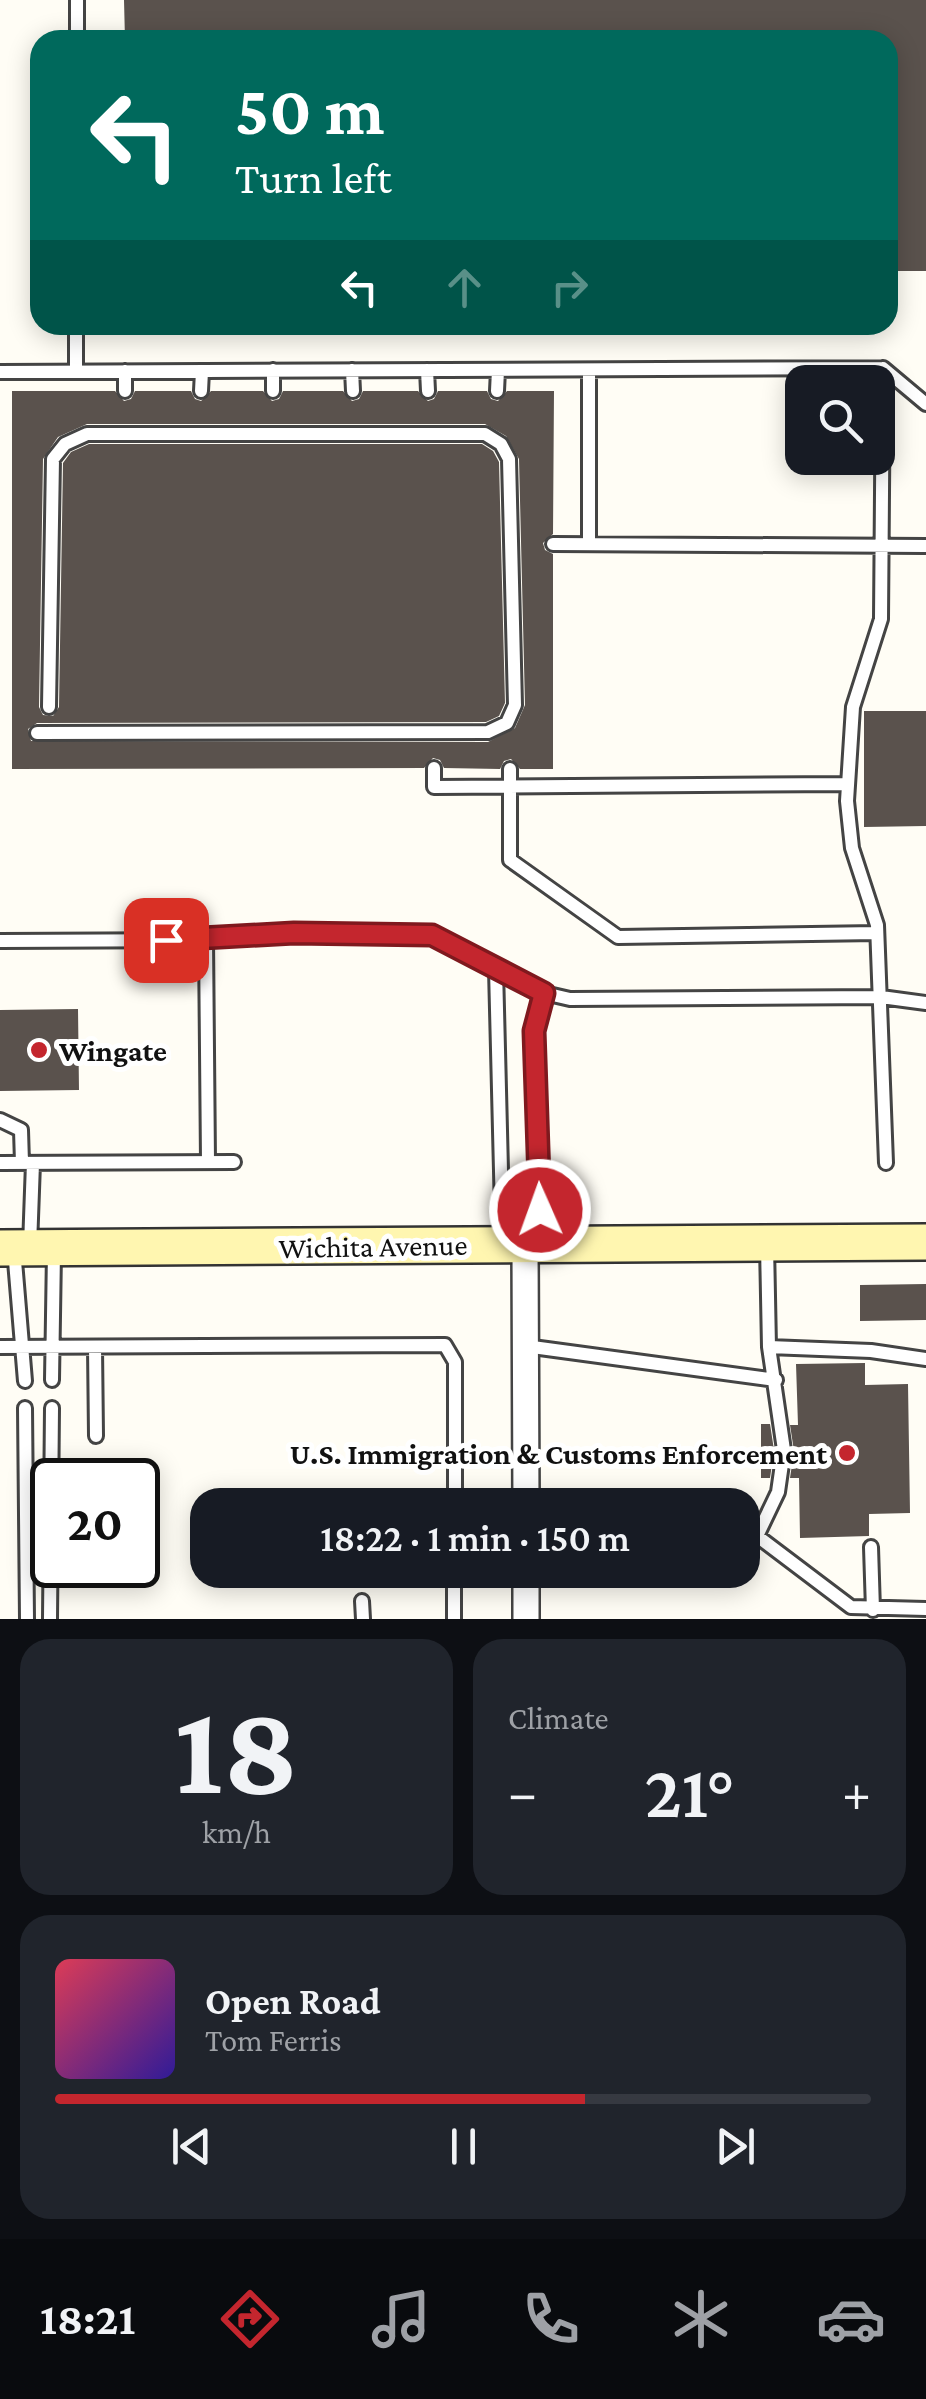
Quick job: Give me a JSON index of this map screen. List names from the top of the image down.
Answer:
{
  "streets": {
    "main road": ["Wichita Avenue"]
  },
  "places": ["Wingate", "U.S. Immigration & Customs Enforcement"],
  "page": {
    "turn": ["50 m", "Turn left"],
    "limit": "20",
    "trip": "18:22 · 1 min · 150 m",
    "tile": [
      ["18", "km/h"],
      "Climate"
    ],
    "heat": ["−", "21°", "+"],
    "song": ["Open Road", "Tom Ferris"],
    "tabs": "18:21"
  }
}
